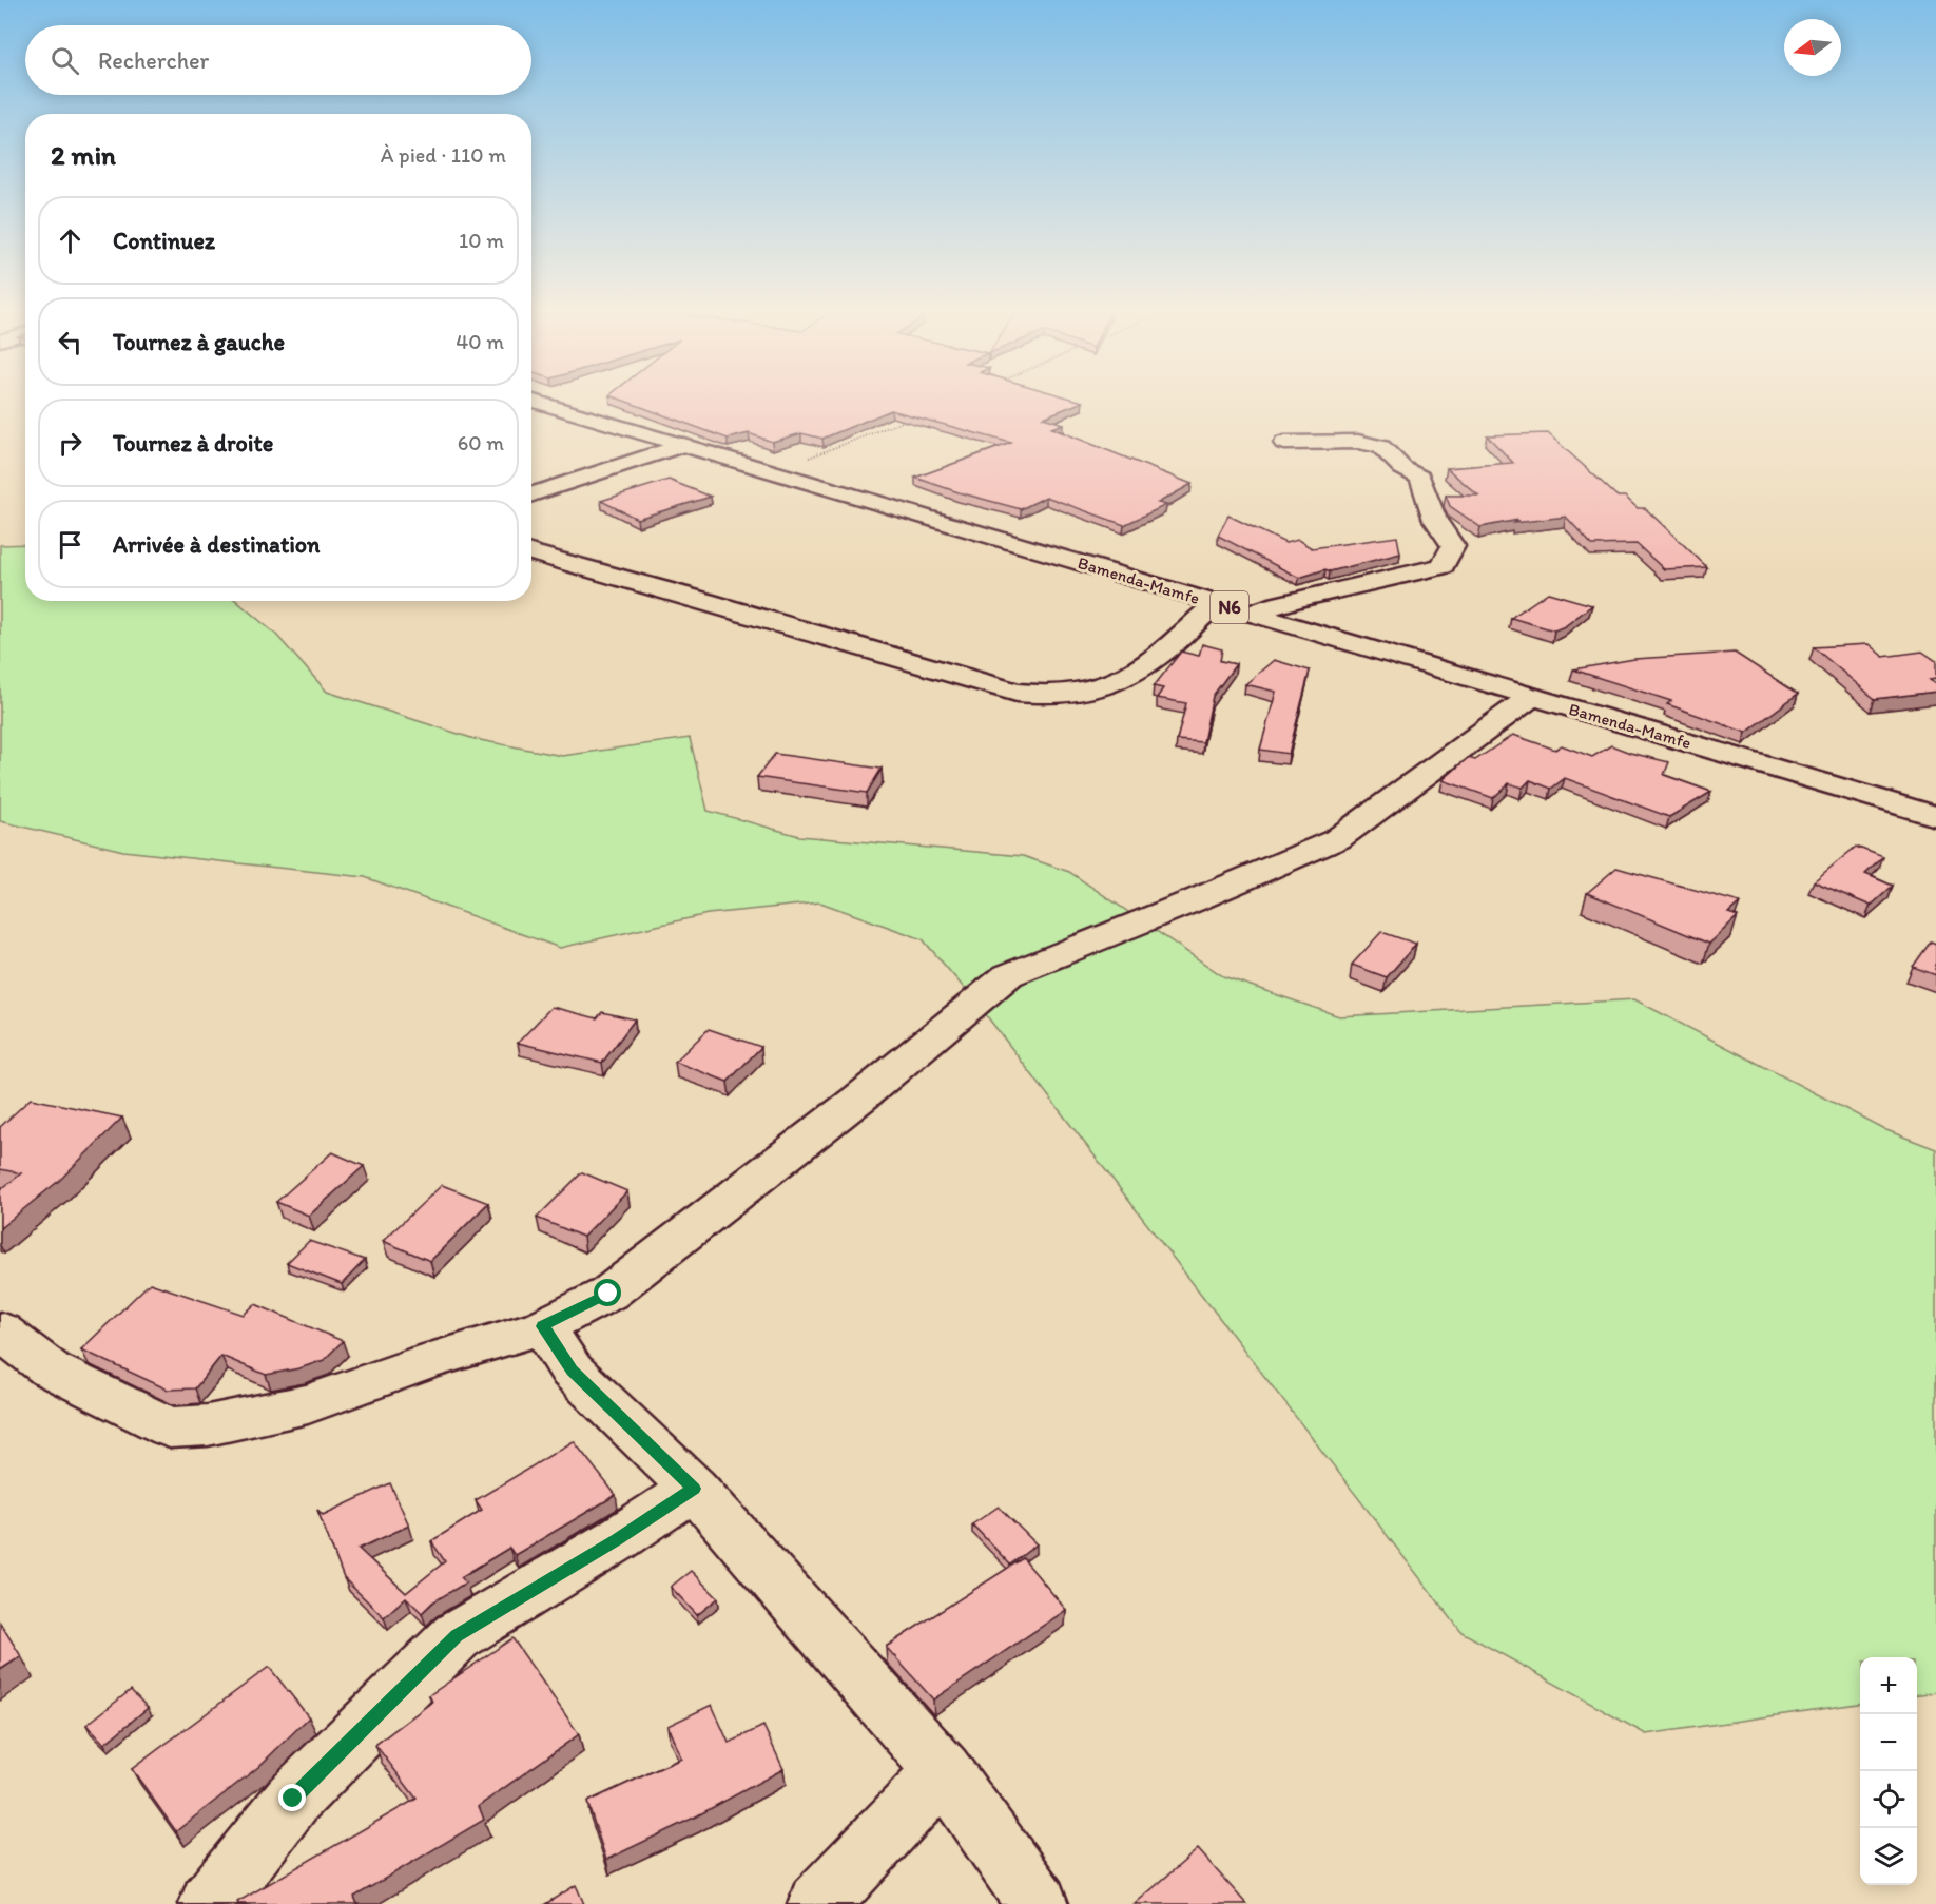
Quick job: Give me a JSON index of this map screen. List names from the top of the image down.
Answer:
{
  "streets": {
    "main road": ["Bamenda-Mamfe", "N6"]
  },
  "north": "left",
  "page": {
    "search": "Rechercher",
    "heading": ["2 min", "À pied · 110 m"],
    "list": [
      ["Continuez", "10 m"],
      ["Tournez à gauche", "40 m"],
      ["Tournez à droite", "60 m"],
      "Arrivée à destination"
    ],
    "map_buttons": ["+", "−"]
  }
}
